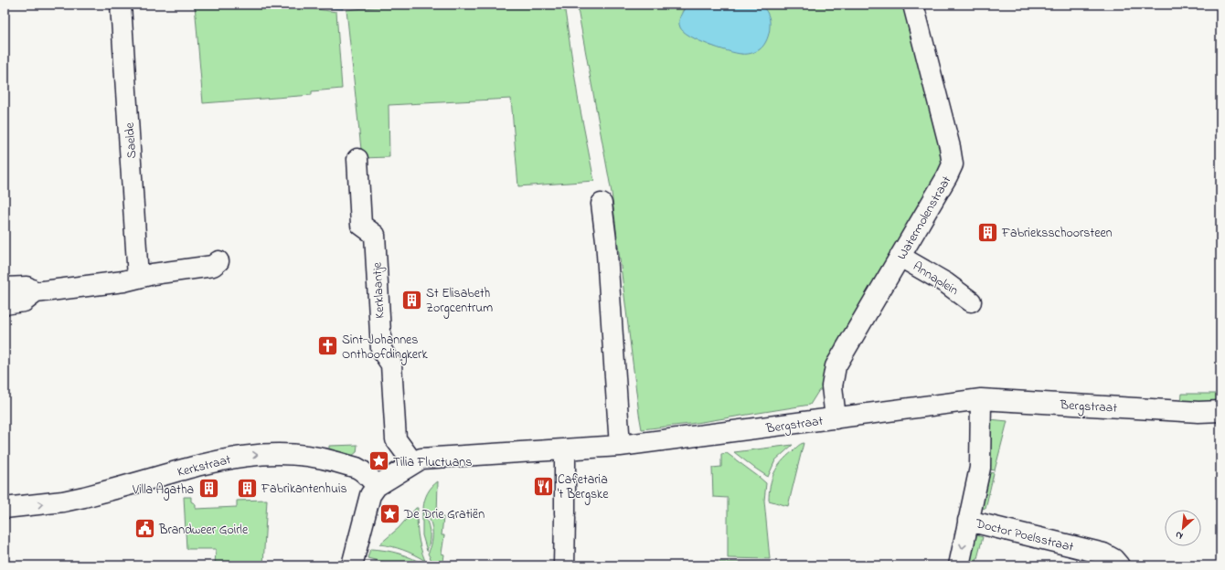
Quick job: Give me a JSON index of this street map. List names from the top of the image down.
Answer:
{
  "streets": {
    "street": [
      "Saelde",
      "Watermolenstraat",
      "Annaplein",
      "Kerklaantje",
      "Bergstraat",
      "Kerkstraat",
      "Doctor Poelsstraat"
    ]
  },
  "crossings": [
    ["Watermolenstraat", "Annaplein"],
    ["Watermolenstraat", "Bergstraat"],
    ["Kerklaantje", "Bergstraat"],
    ["Bergstraat", "Kerkstraat"]
  ],
  "one_way": ["Kerkstraat"],
  "places": {
    "building": [
      "Fabrieksschoorsteen",
      "St Elisabeth Zorgcentrum",
      "Fabrikantenhuis",
      "Villa Agatha"
    ],
    "church": ["Sint-Johannes Onthoofdingkerk"],
    "place": ["Tilia Fluctuans", "De Drie Gratiën"],
    "restaurant": ["Cafetaria 't Bergske"],
    "public building": ["Brandweer Goirle"]
  },
  "north": "bottom left"
}
